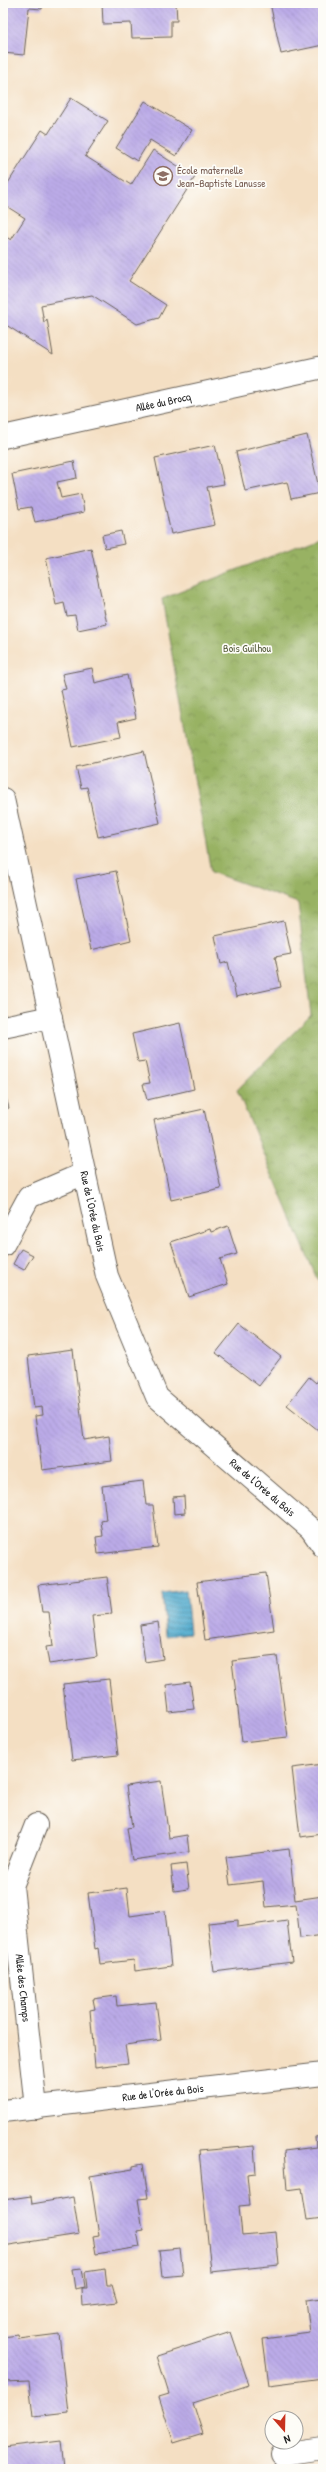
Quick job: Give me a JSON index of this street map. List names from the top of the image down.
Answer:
{
  "streets": {
    "street": ["Allée du Brocq", "Rue de l'Orée du Bois", "Allée des Champs"]
  },
  "crossings": [
    ["Rue de l'Orée du Bois", "Allée des Champs"]
  ],
  "parks": ["Bois Guilhou"],
  "places": {
    "school or university": ["École maternelle Jean-Baptiste Lanusse"]
  },
  "north": "bottom"
}
